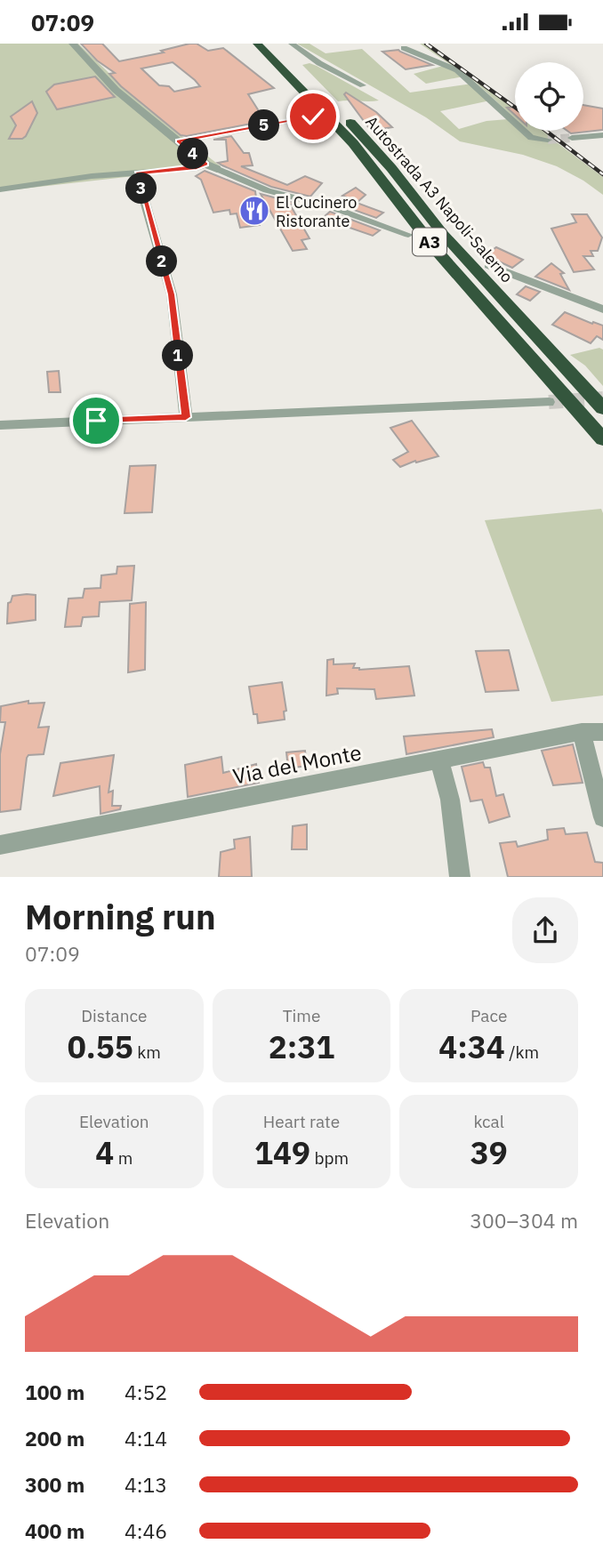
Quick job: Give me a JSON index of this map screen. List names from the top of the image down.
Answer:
{
  "streets": {
    "highway": ["Autostrada A3 Napoli-Salerno", "A3"],
    "street": ["Via del Monte"]
  },
  "places": {
    "restaurant": ["El Cucinero Ristorante"]
  },
  "page": {
    "status": "07:09",
    "pins": [
      "5",
      "4",
      "3",
      "2",
      "1"
    ],
    "heading": ["Morning run", "07:09"],
    "stats": [
      ["Distance", "0.55 km"],
      ["Time", "2:31"],
      ["Pace", "4:34 /km"],
      ["Elevation", "4 m"],
      ["Heart rate", "149 bpm"],
      ["kcal", "39"]
    ],
    "chart": ["Elevation", "300–304 m"],
    "list": [
      {
        "name": "100 m",
        "note": "4:52"
      },
      {
        "name": "200 m",
        "note": "4:14"
      },
      {
        "name": "300 m",
        "note": "4:13"
      },
      {
        "name": "400 m",
        "note": "4:46"
      }
    ]
  }
}
